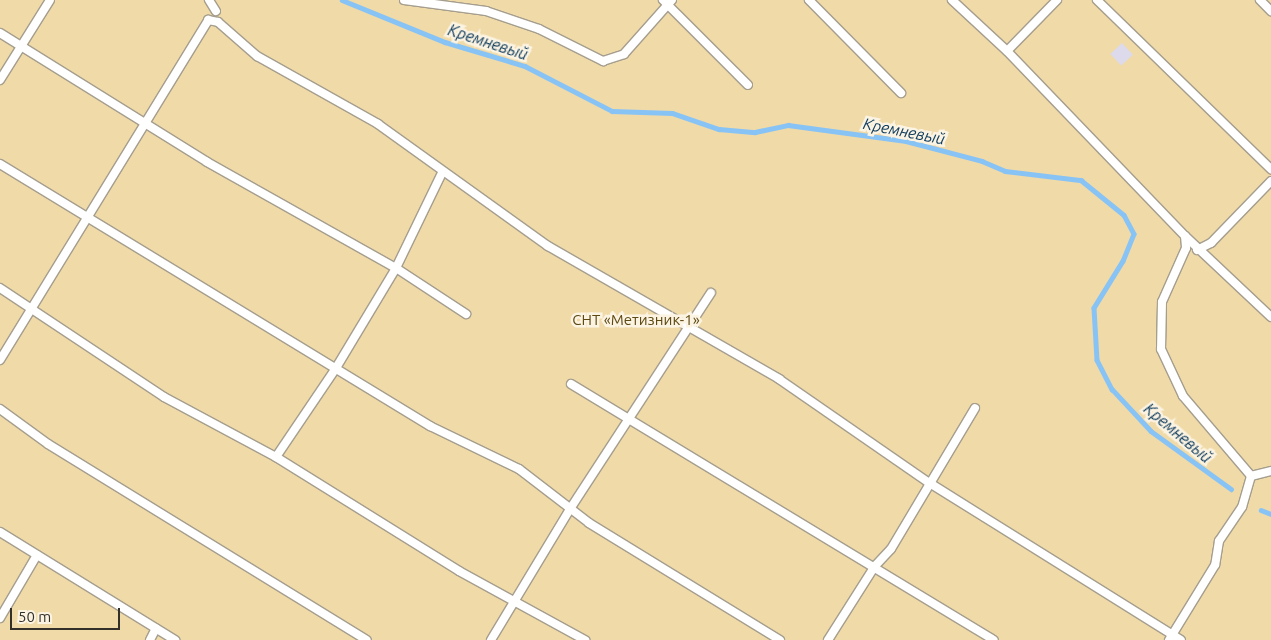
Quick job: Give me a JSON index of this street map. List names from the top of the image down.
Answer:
{
  "water": ["Кремневый"],
  "parks": ["СНТ «Метизник-1»"],
  "scale_bar": "50 m"
}
